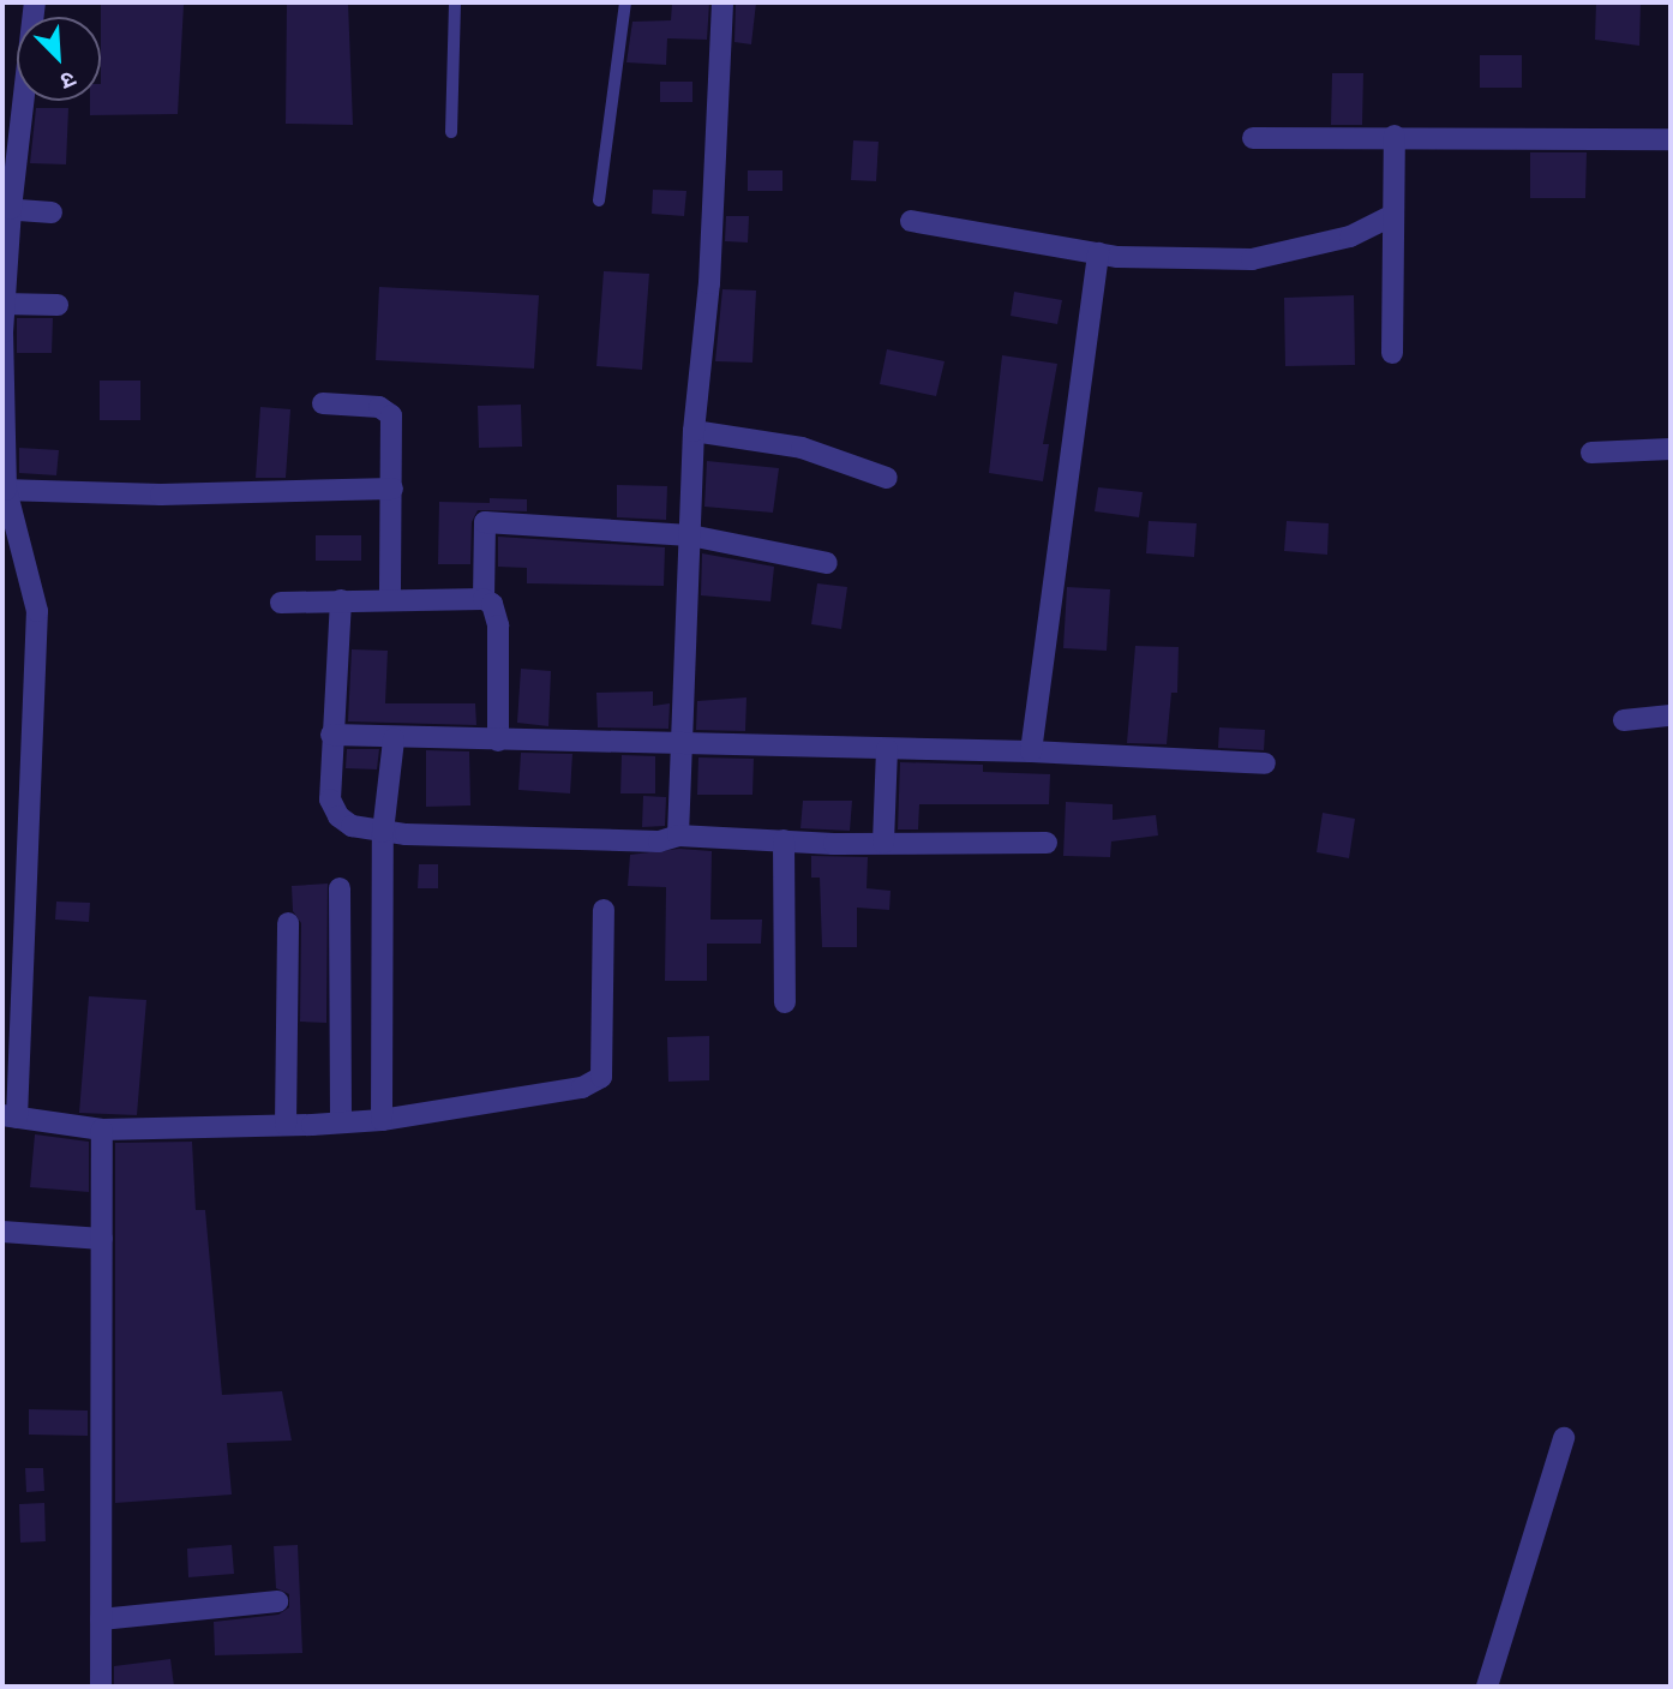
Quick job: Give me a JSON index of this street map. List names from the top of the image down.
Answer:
{
  "north": "bottom right"
}
